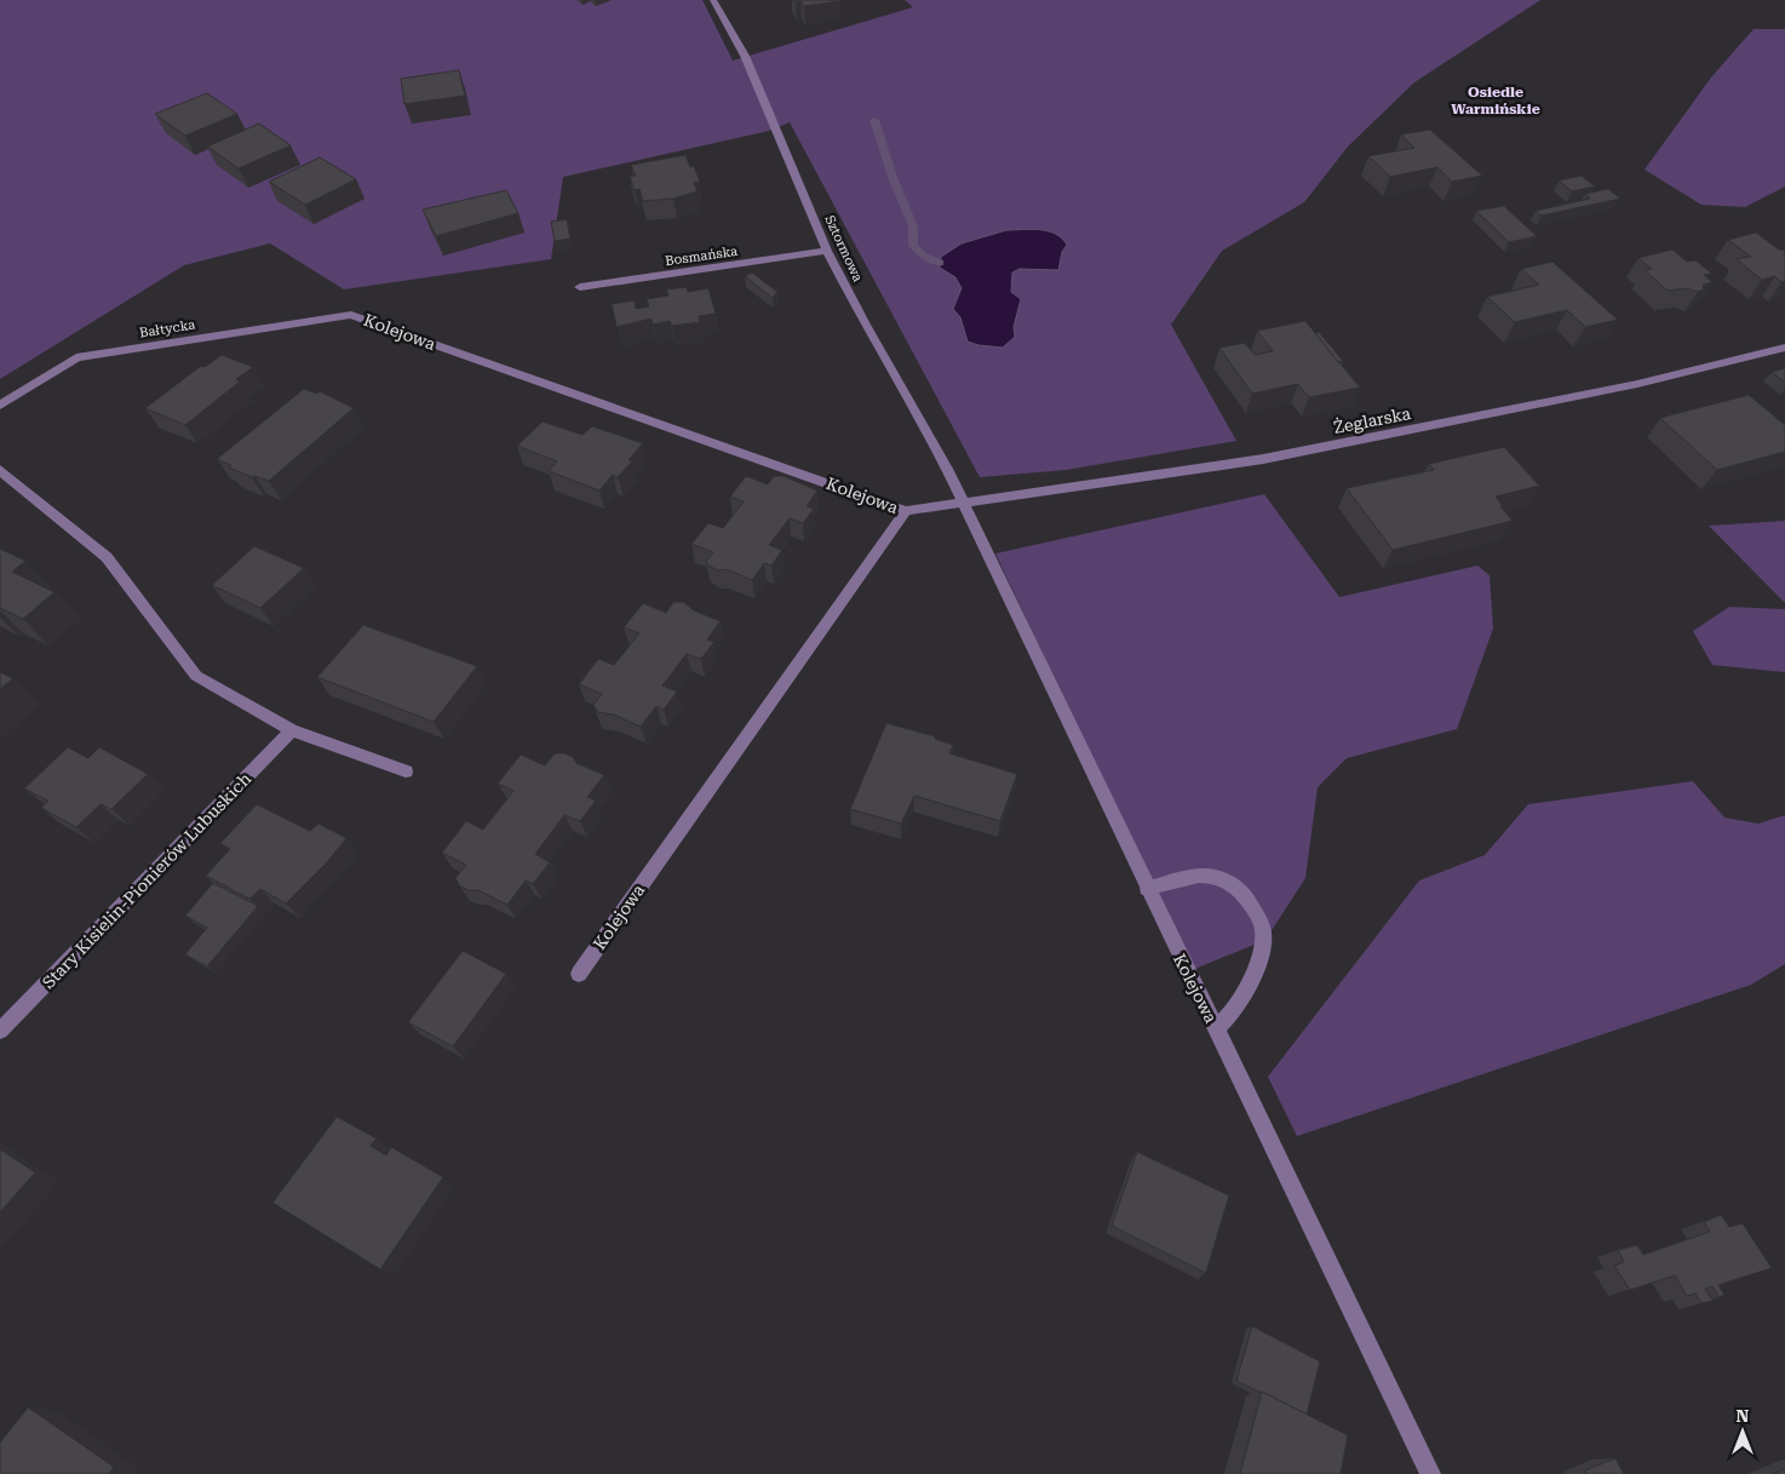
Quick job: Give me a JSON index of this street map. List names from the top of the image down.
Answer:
{
  "streets": {
    "street": [
      "Sztormowa",
      "Bosmańska",
      "Bałtycka",
      "Kolejowa",
      "Żeglarska",
      "Stary Kisielin-Pionierów Lubuskich"
    ]
  },
  "crossings": [
    ["Sztormowa", "Bosmańska"],
    ["Sztormowa", "Kolejowa"],
    ["Sztormowa", "Żeglarska"],
    ["Bałtycka", "Kolejowa"],
    ["Kolejowa", "Żeglarska"]
  ],
  "districts": ["Osiedle Warmińskie"],
  "north": "top"
}
